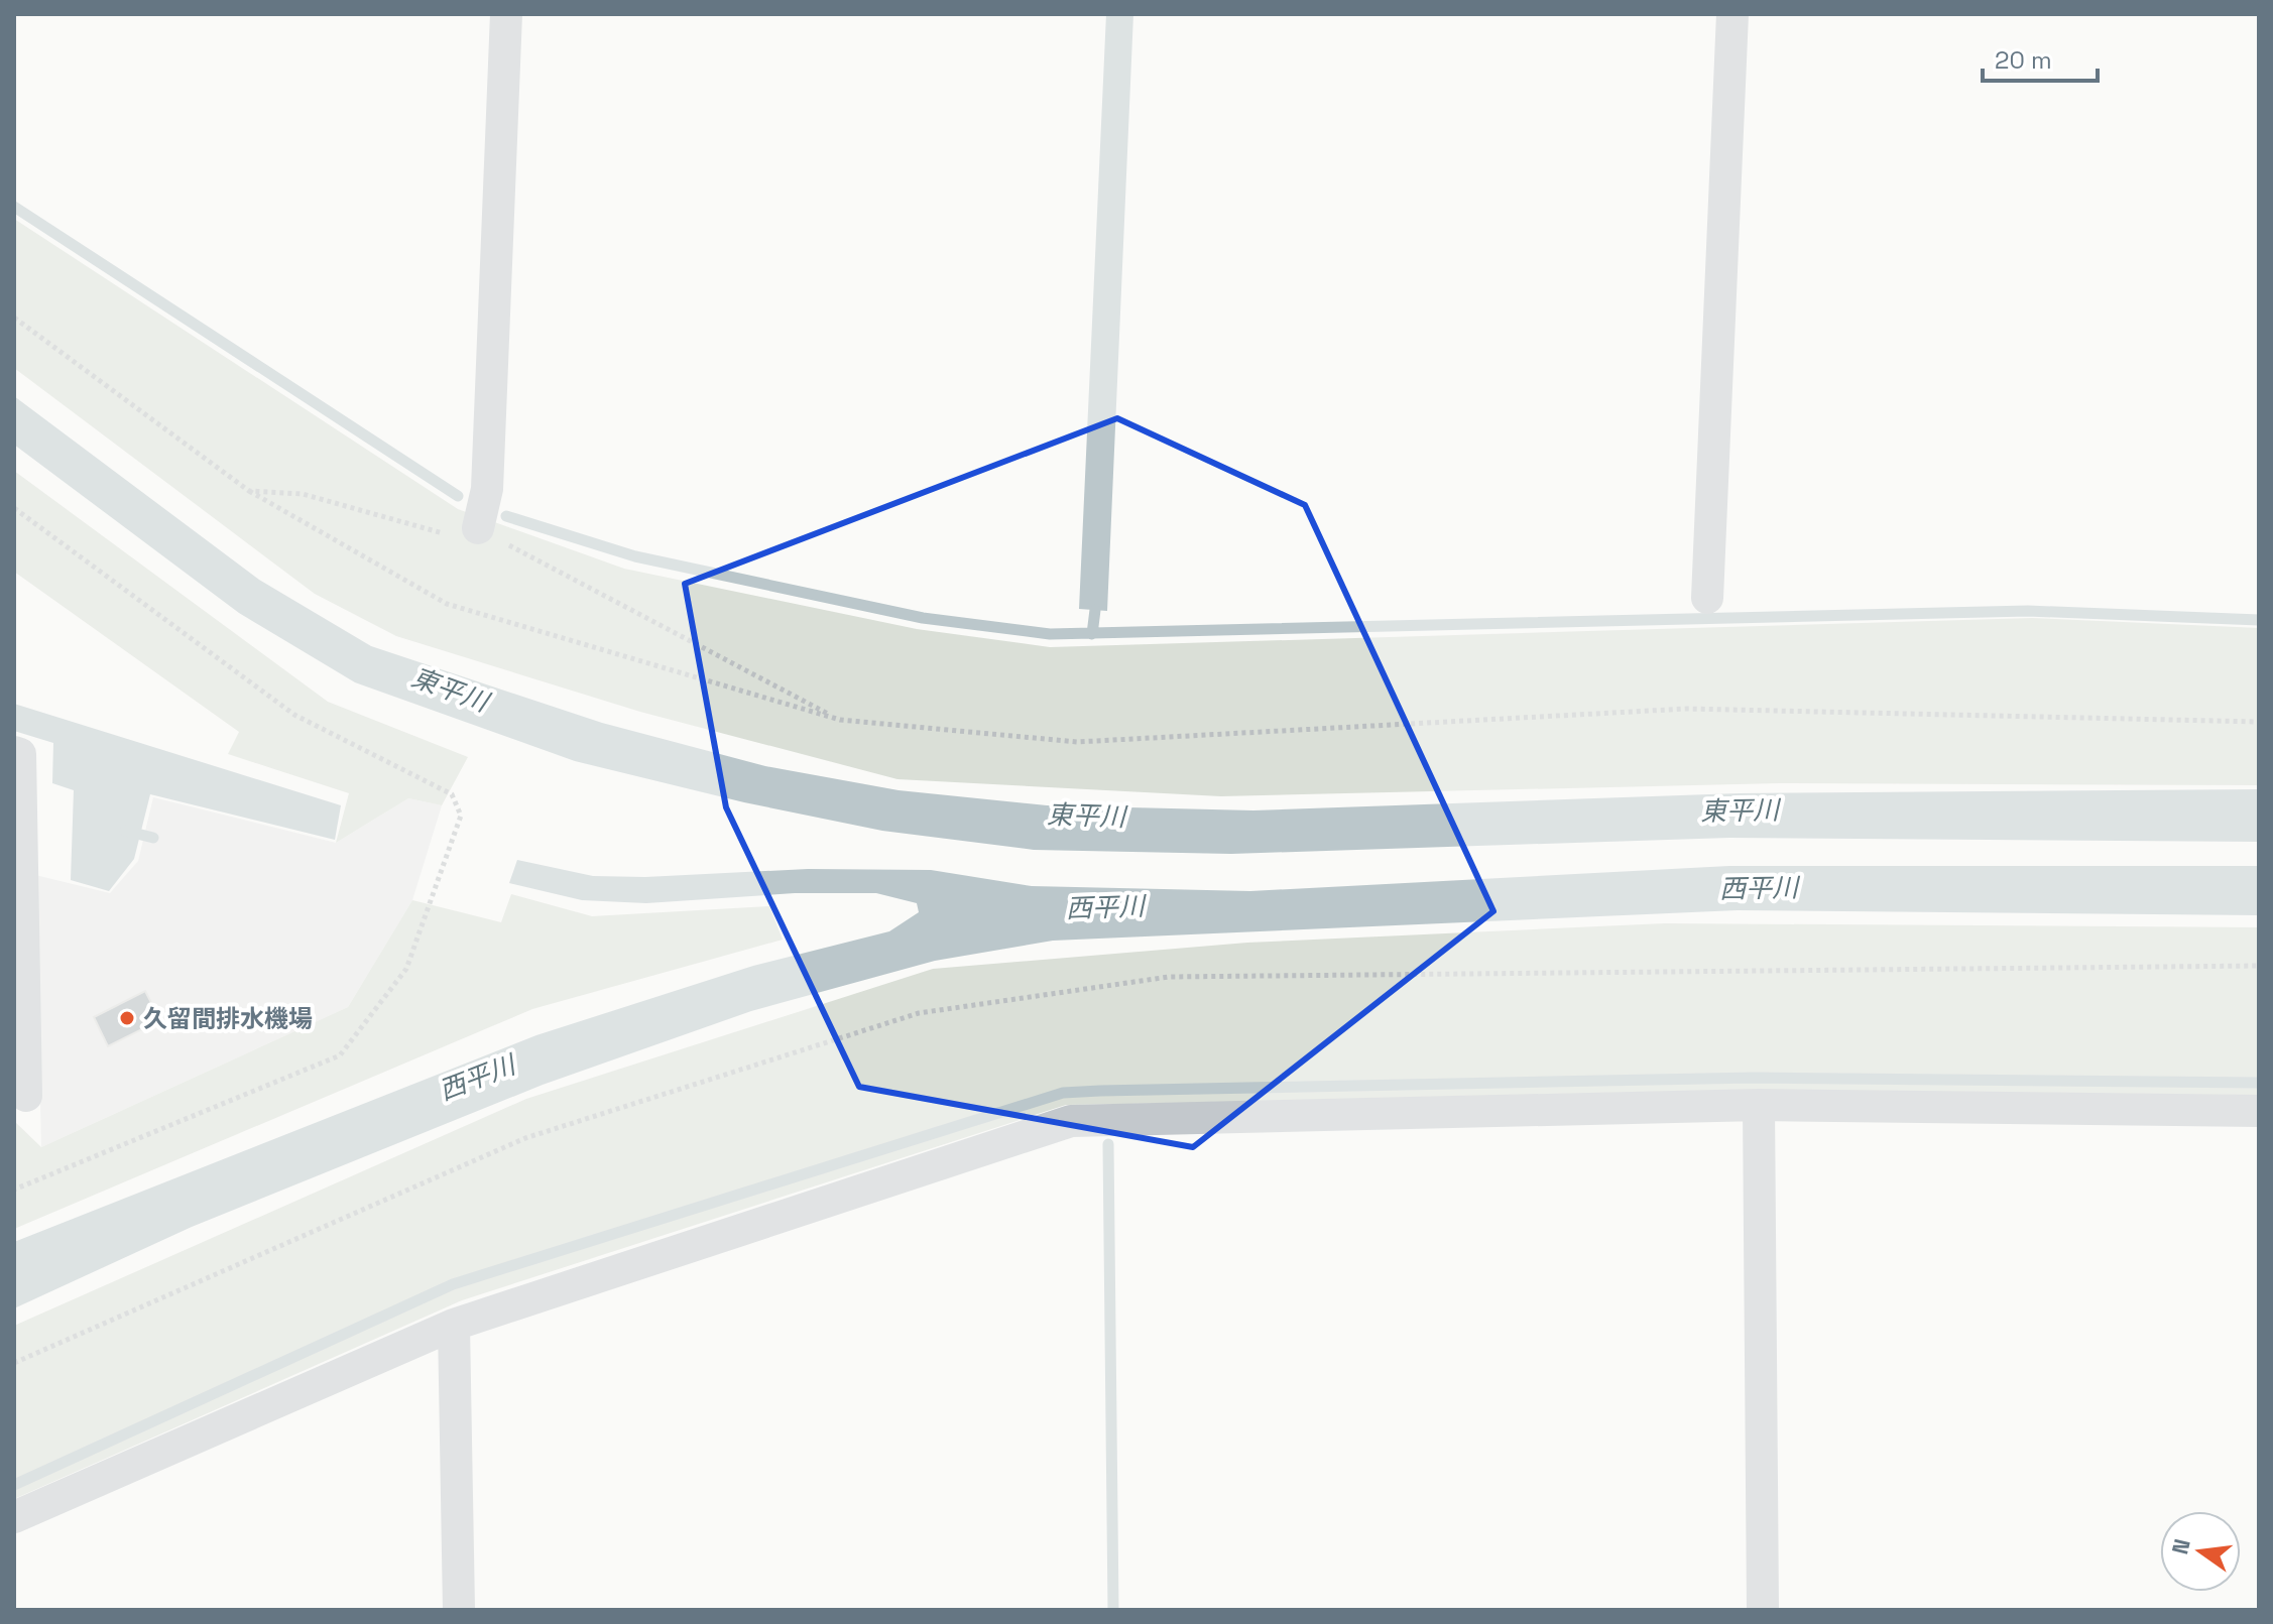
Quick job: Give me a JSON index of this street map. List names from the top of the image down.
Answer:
{
  "water": ["東平川", "西平川"],
  "places": ["久留間排水機場"],
  "scale_bar": "20 m",
  "north": "left"
}
